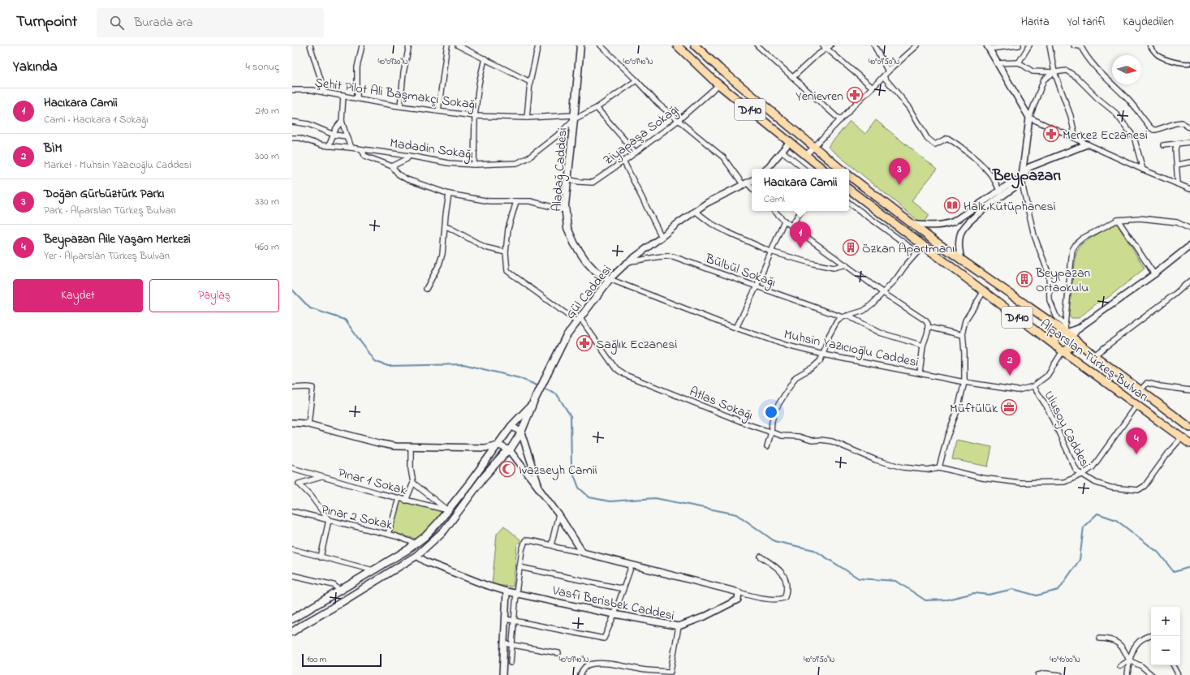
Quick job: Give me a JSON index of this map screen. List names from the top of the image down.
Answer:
{
  "streets": {
    "highway": ["D140", "Alparslan Türkeş Bulvarı"],
    "main road": ["Aladağ Caddesi", "Gül Caddesi"],
    "street": [
      "Şehit Pilot Ali Başmakçı Sokağı",
      "Ziyapaşa Sokağı",
      "Madadin Sokağı",
      "Bülbül Sokağı",
      "Muhsin Yazıcıoğlu Caddesi",
      "Atlas Sokağı",
      "Ulusoy Caddesi",
      "Pınar 1 Sokak",
      "Pınar 2 Sokak",
      "Vasfi Berisbek Caddesi"
    ]
  },
  "crossings": [
    ["Şehit Pilot Ali Başmakçı Sokağı", "Madadin Sokağı"],
    ["Şehit Pilot Ali Başmakçı Sokağı", "Aladağ Caddesi"],
    ["D140", "Ziyapaşa Sokağı"],
    ["Ziyapaşa Sokağı", "Aladağ Caddesi"],
    ["Madadin Sokağı", "Aladağ Caddesi"],
    ["Aladağ Caddesi", "Gül Caddesi"],
    ["Aladağ Caddesi", "Muhsin Yazıcıoğlu Caddesi"],
    ["Bülbül Sokağı", "Gül Caddesi"],
    ["Gül Caddesi", "Muhsin Yazıcıoğlu Caddesi"],
    ["Gül Caddesi", "Atlas Sokağı"],
    ["Gül Caddesi", "Pınar 1 Sokak"],
    ["Gül Caddesi", "Pınar 2 Sokak"],
    ["Gül Caddesi", "Vasfi Berisbek Caddesi"],
    ["Muhsin Yazıcıoğlu Caddesi", "Alparslan Türkeş Bulvarı"],
    ["Muhsin Yazıcıoğlu Caddesi", "Ulusoy Caddesi"],
    ["Atlas Sokağı", "Ulusoy Caddesi"]
  ],
  "districts": ["Beypazarı"],
  "places": {
    "pharmacy": ["Yenievren", "Merkez Eczanesi", "Sağlık Eczanesi"],
    "library": ["Halk Kütüphanesi"],
    "building": ["Özkan Apartmanı", "Beypazarı Ortaokulu"],
    "office": ["Müftülük"],
    "mosque": ["Ivazseyh Camii"]
  },
  "scale_bar": "100 m",
  "north": "right",
  "page": {
    "header": "Turnpoint",
    "search": "Burada ara",
    "nav": ["Harita", "Yol tarifi", "Kaydedilen"],
    "heading": ["Yakında", "4 sonuç"],
    "list": [
      {
        "mark": "1",
        "name": "Hacıkara Camii",
        "note": "Cami · Hacıkara 1 Sokağı",
        "value": "210 m"
      },
      {
        "mark": "2",
        "name": "BİM",
        "note": "Market · Muhsin Yazıcıoğlu Caddesi",
        "value": "300 m"
      },
      {
        "mark": "3",
        "name": "Doğan Gürbüztürk Parkı",
        "note": "Park · Alparslan Türkeş Bulvarı",
        "value": "330 m"
      },
      {
        "mark": "4",
        "name": "Beypazarı Aile Yaşam Merkezi",
        "note": "Yer · Alparslan Türkeş Bulvarı",
        "value": "460 m"
      }
    ],
    "pins": [
      "3",
      "1",
      "2",
      "4"
    ],
    "popup": ["Hacıkara Camii", "Cami"],
    "buttons": ["Kaydet", "Paylaş"],
    "map_buttons": ["+", "−"],
    "scale": "100 m"
  },
  "coordinates": [
    "40°09'30\"N",
    "40°09'40\"N",
    "40°09'50\"N",
    "40°10'00\"N"
  ]
}
